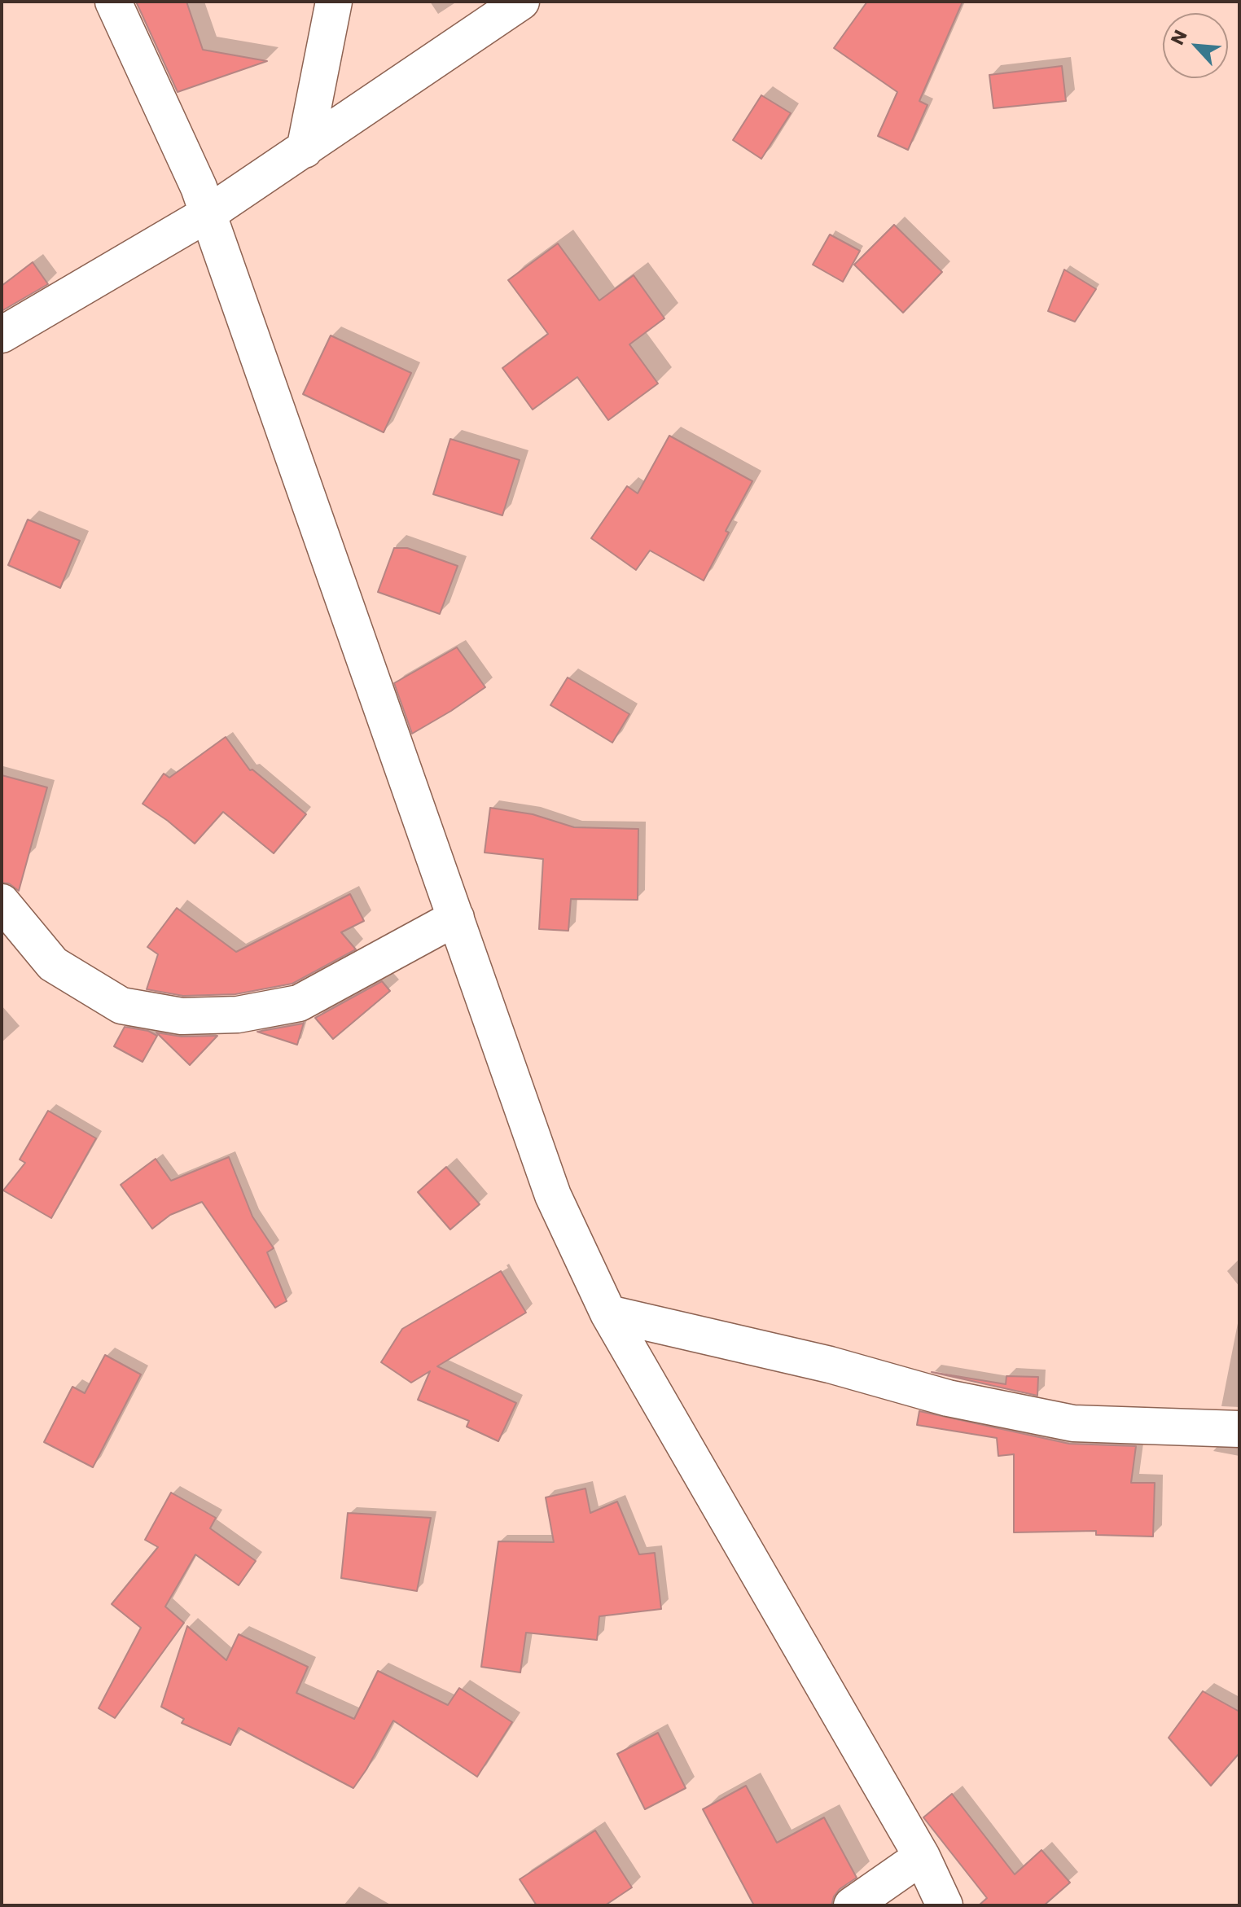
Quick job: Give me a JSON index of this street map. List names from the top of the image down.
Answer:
{
  "north": "top left"
}
